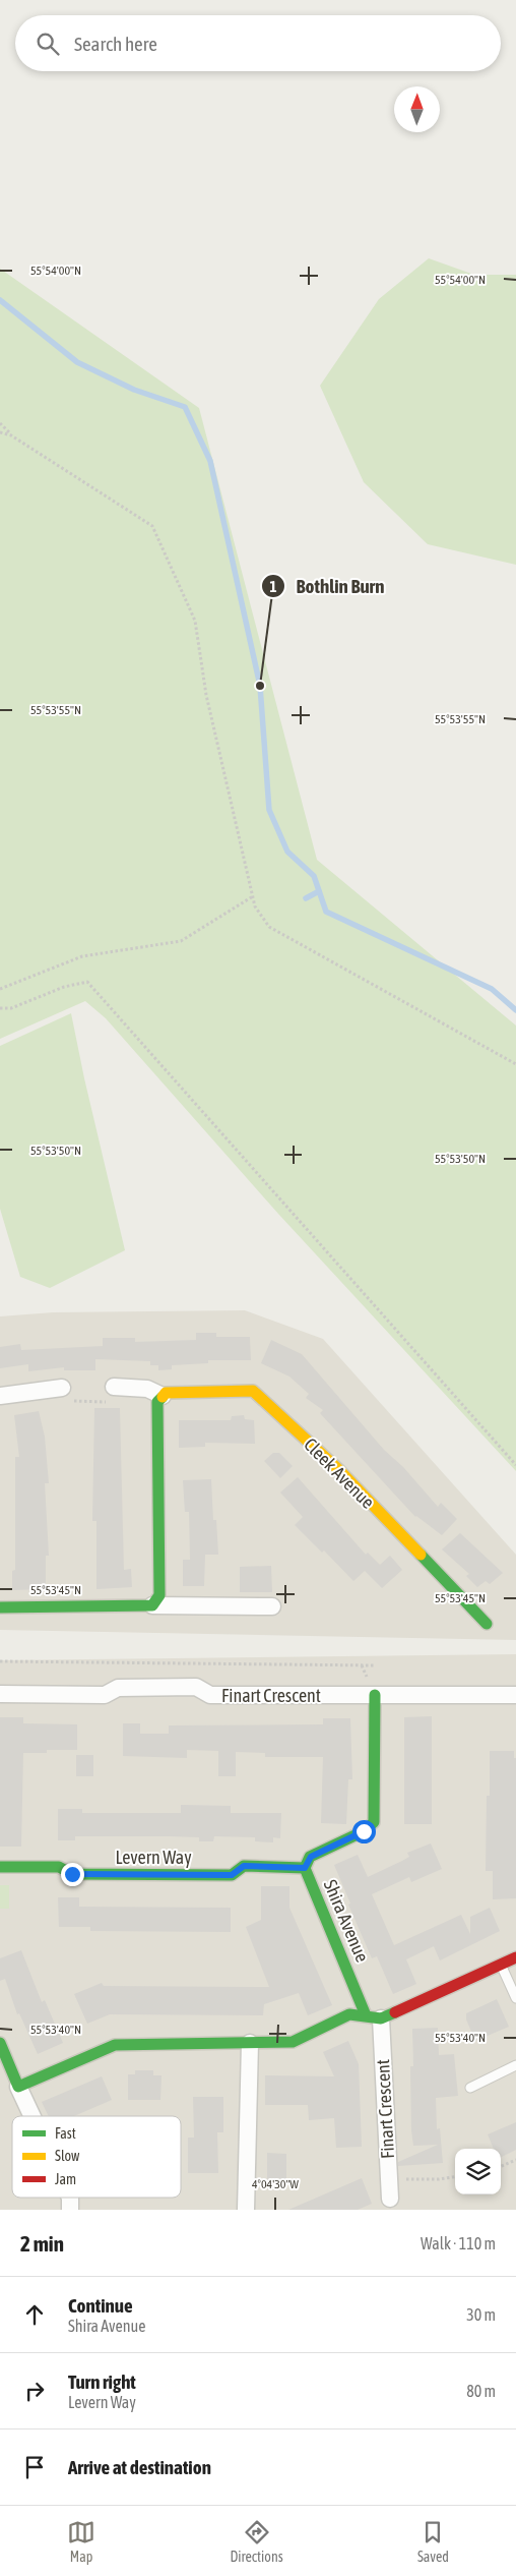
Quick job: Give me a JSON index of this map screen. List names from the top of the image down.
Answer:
{
  "streets": {
    "street": [
      "Cleek Avenue",
      "Finart Crescent",
      "Levern Way",
      "Shira Avenue"
    ]
  },
  "crossings": [
    ["Finart Crescent", "Shira Avenue"],
    ["Levern Way", "Shira Avenue"]
  ],
  "places": ["Bothlin Burn"],
  "legend": ["Fast", "Slow", "Jam"],
  "north": "top",
  "page": {
    "search": "Search here",
    "heading": ["2 min", "Walk · 110 m"],
    "list": [
      ["Continue", "Shira Avenue", "30 m"],
      ["Turn right", "Levern Way", "80 m"],
      "Arrive at destination"
    ],
    "nav": ["Map", "Directions", "Saved"]
  },
  "coordinates": [
    "55°54'00\"N",
    "55°53'55\"N",
    "55°53'50\"N",
    "55°53'45\"N",
    "55°53'40\"N",
    "4°04'30\"W"
  ]
}
